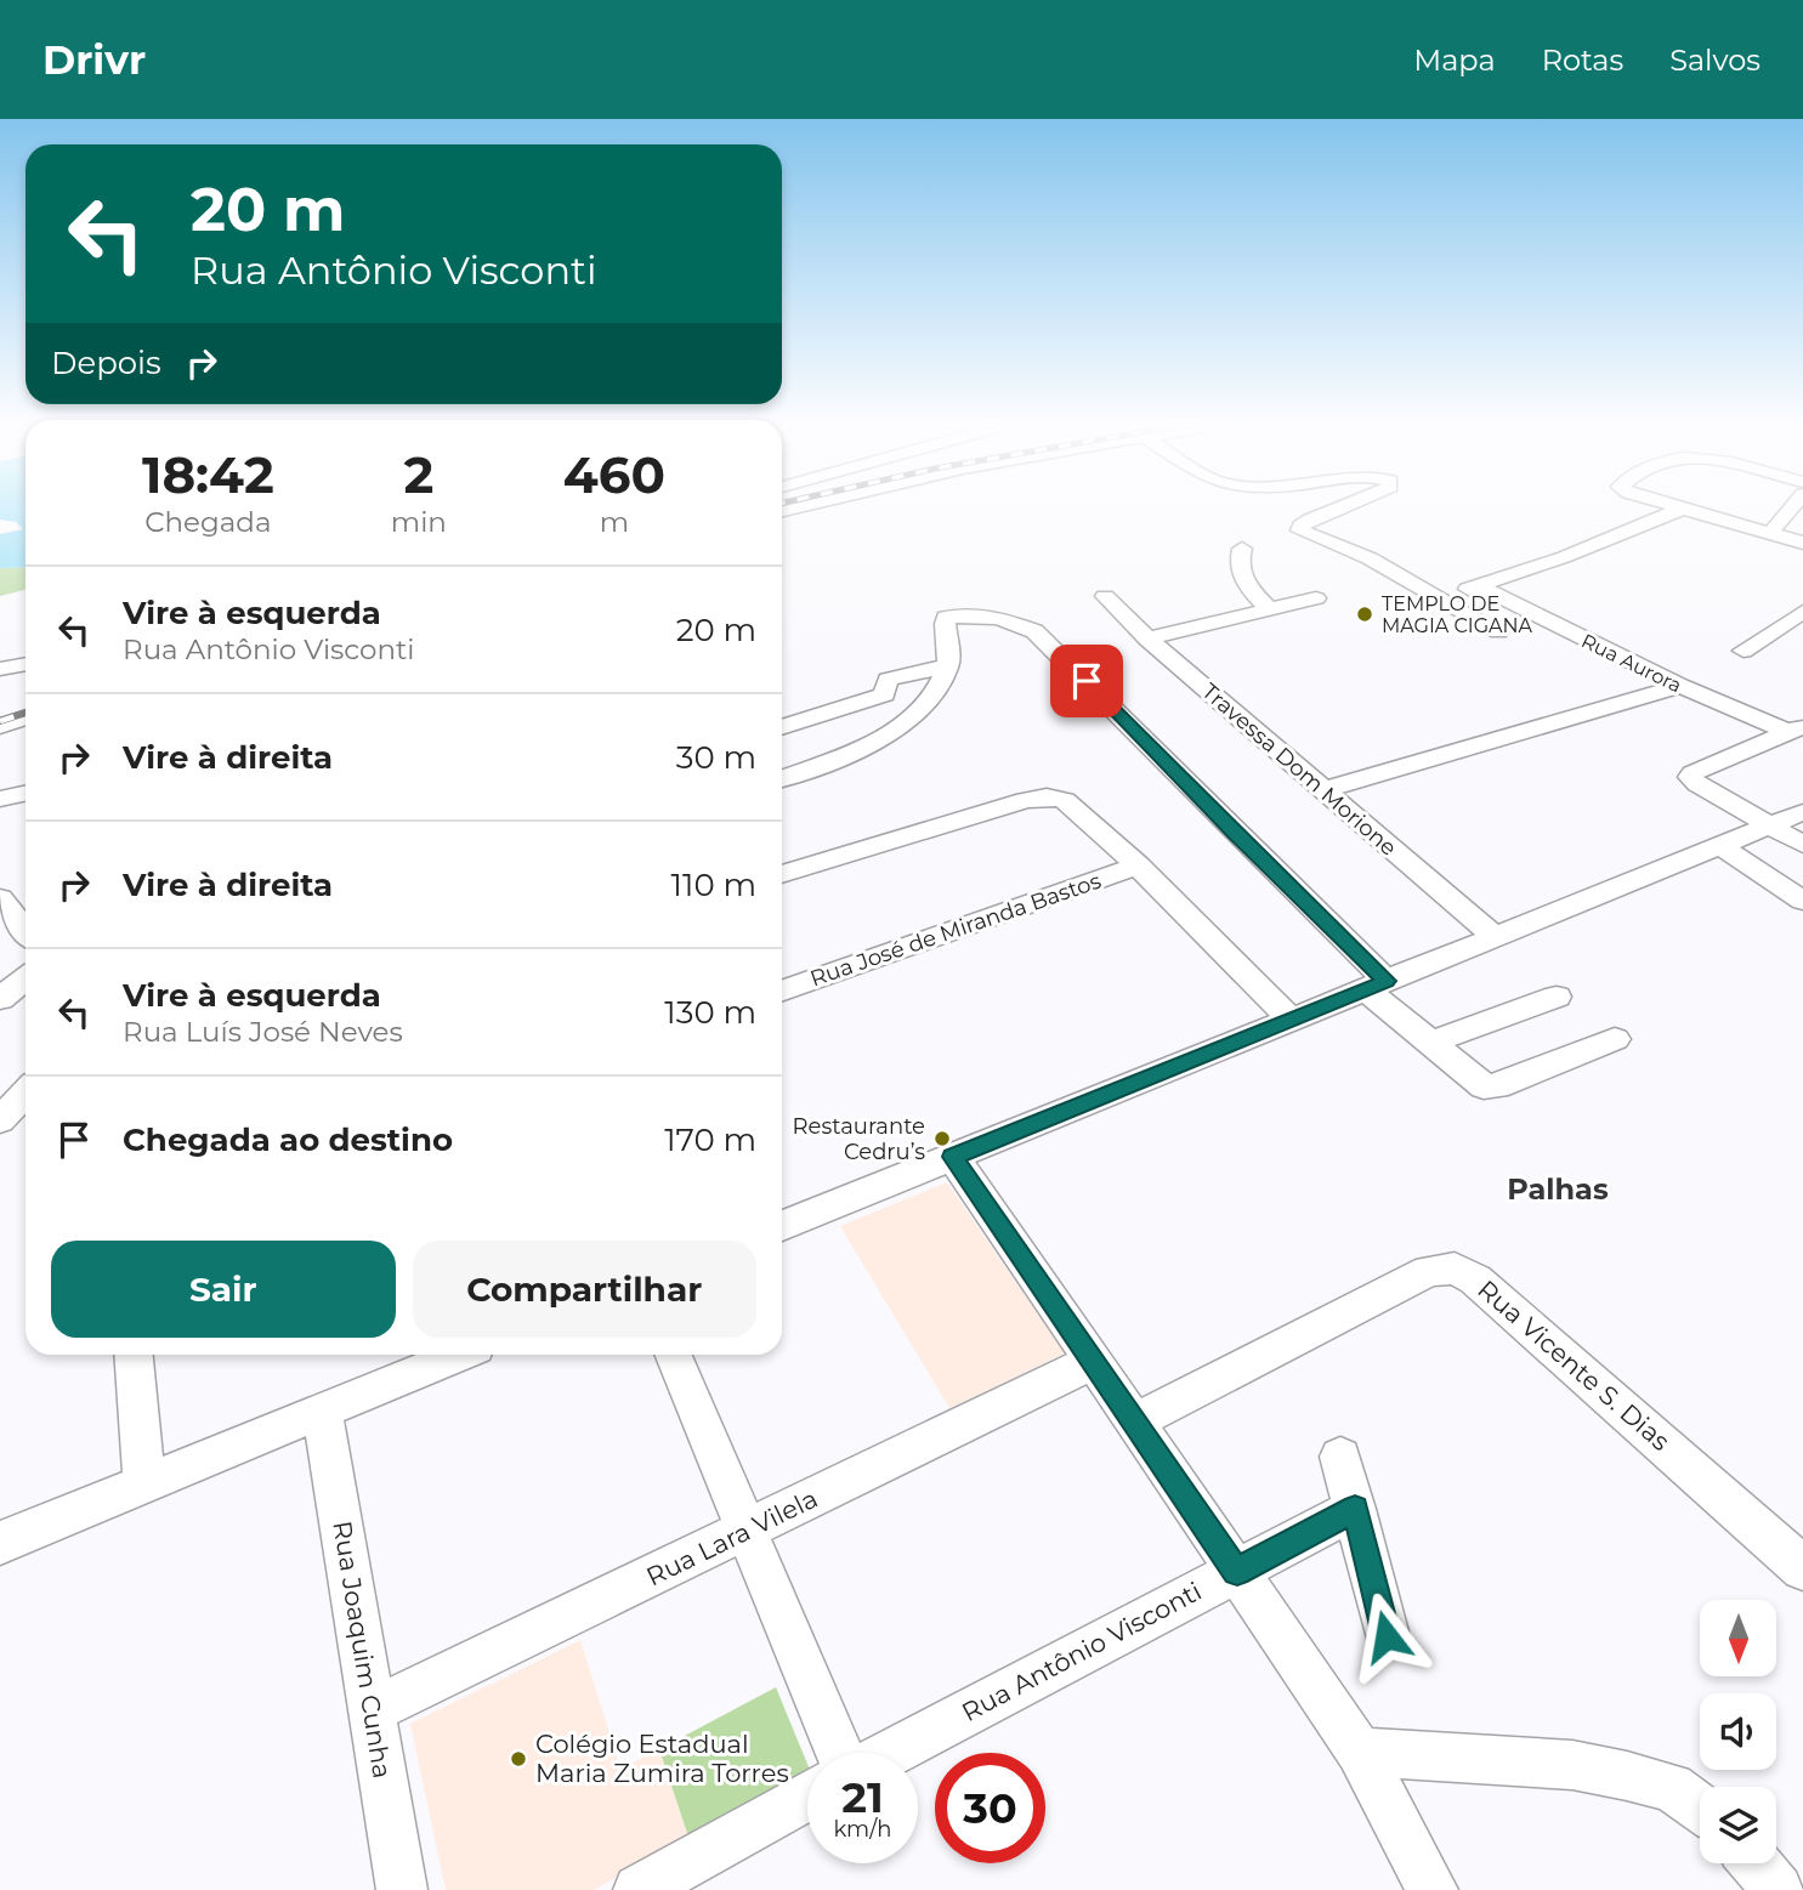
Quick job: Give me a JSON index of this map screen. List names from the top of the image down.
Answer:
{
  "streets": {
    "street": [
      "Rua Aurora",
      "Travessa Dom Morione",
      "Rua José de Miranda Bastos",
      "Rua Vicente S. Dias",
      "Rua Lara Vilela",
      "Rua Joaquim Cunha",
      "Rua Antônio Visconti"
    ]
  },
  "crossings": [
    ["Rua Lara Vilela", "Rua Joaquim Cunha"]
  ],
  "districts": ["Palhas"],
  "places": ["TEMPLO DE MAGIA CIGANA", "Restaurante Cedru’s", "Colégio Estadual Maria Zumira Torres"],
  "north": "bottom",
  "page": {
    "header": "Drivr",
    "nav": ["Mapa", "Rotas", "Salvos"],
    "turn": ["20 m", "Rua Antônio Visconti"],
    "then": "Depois",
    "eta": [
      "18:42",
      "Chegada",
      "2",
      "min",
      "460",
      "m"
    ],
    "list": [
      {
        "name": "Vire à esquerda",
        "note": "Rua Antônio Visconti",
        "value": "20 m"
      },
      {
        "name": "Vire à direita",
        "value": "30 m"
      },
      {
        "name": "Vire à direita",
        "value": "110 m"
      },
      {
        "name": "Vire à esquerda",
        "note": "Rua Luís José Neves",
        "value": "130 m"
      },
      {
        "name": "Chegada ao destino",
        "value": "170 m"
      }
    ],
    "buttons": ["Sair", "Compartilhar"],
    "speed": "21 km/h",
    "limit": "30"
  }
}
